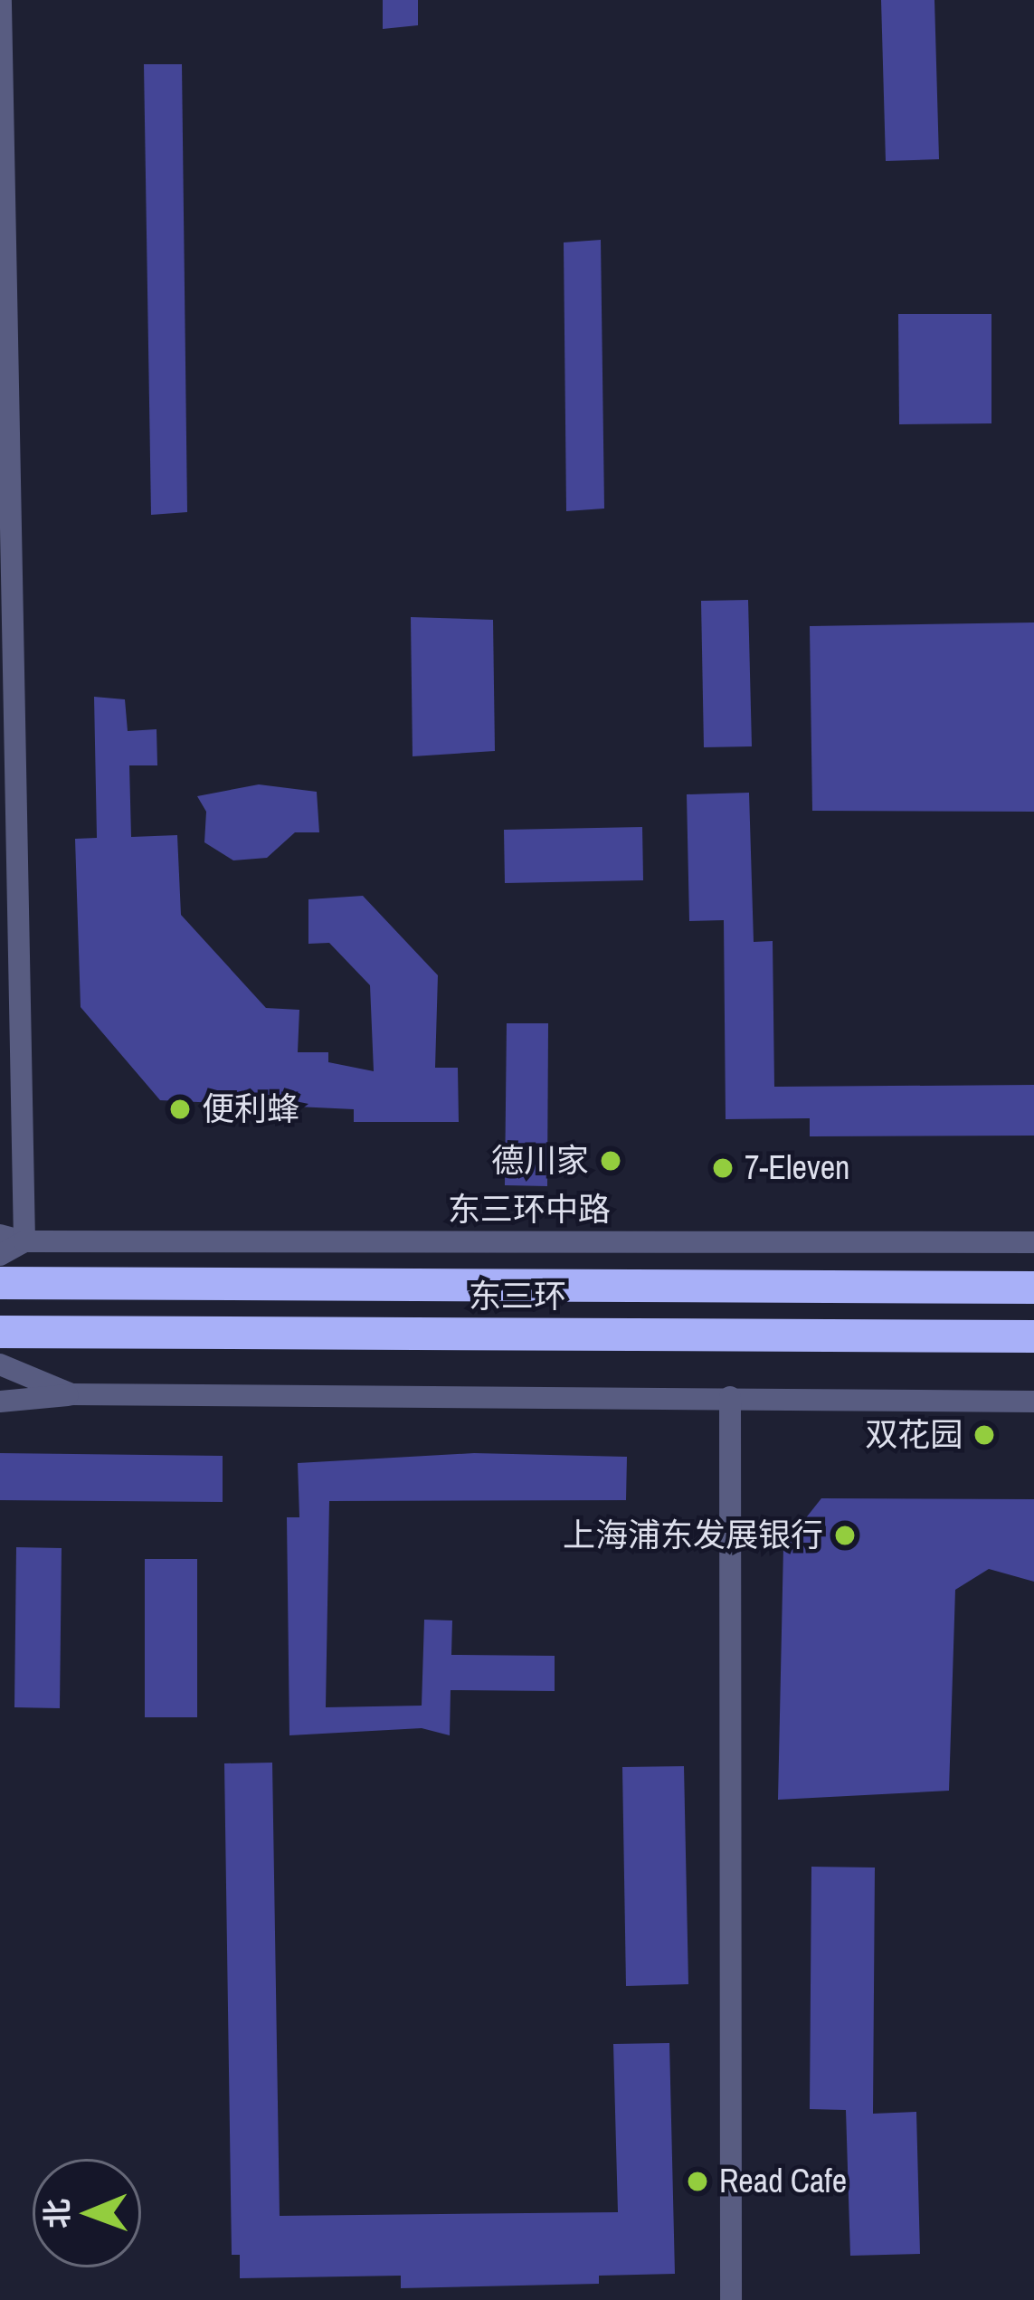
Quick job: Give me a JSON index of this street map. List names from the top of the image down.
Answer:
{
  "streets": {
    "highway": ["东三环"],
    "street": ["东三环中路"]
  },
  "places": [
    "便利蜂",
    "德川家",
    "7-Eleven",
    "双花园",
    "上海浦东发展银行",
    "Read Cafe"
  ],
  "north": "left"
}
